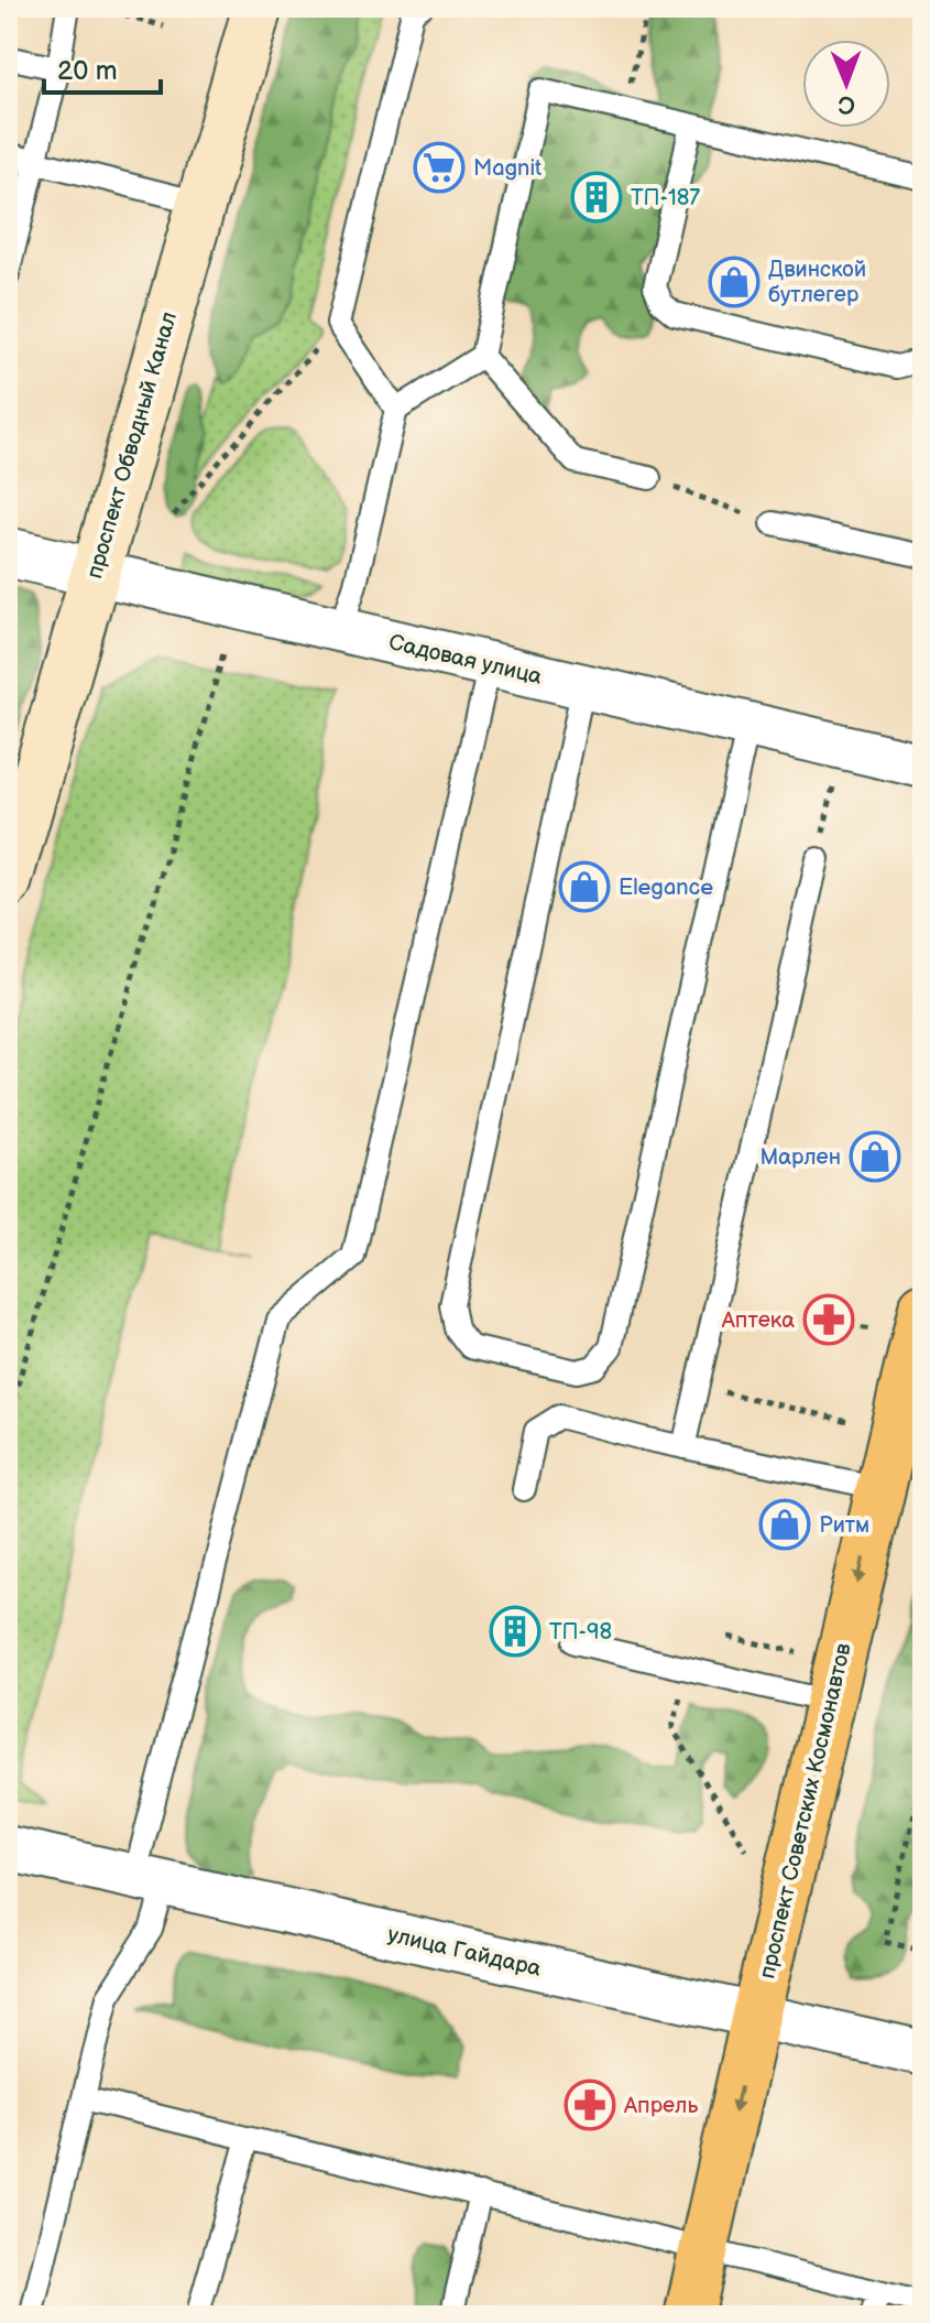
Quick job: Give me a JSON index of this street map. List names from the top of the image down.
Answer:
{
  "streets": {
    "main road": ["проспект Обводный Канал", "проспект Советских Космонавтов"],
    "street": ["Садовая улица", "улица Гайдара"]
  },
  "crossings": [
    ["проспект Обводный Канал", "Садовая улица"],
    ["проспект Советских Космонавтов", "улица Гайдара"]
  ],
  "one_way": ["проспект Советских Космонавтов"],
  "places": {
    "supermarket": ["Magnit"],
    "building": ["ТП-187", "ТП-98"],
    "shop": [
      "Двинской бутлегер",
      "Elegance",
      "Марлен",
      "Ритм"
    ],
    "pharmacy": ["Аптека", "Апрель"]
  },
  "scale_bar": "20 m",
  "north": "bottom"
}
